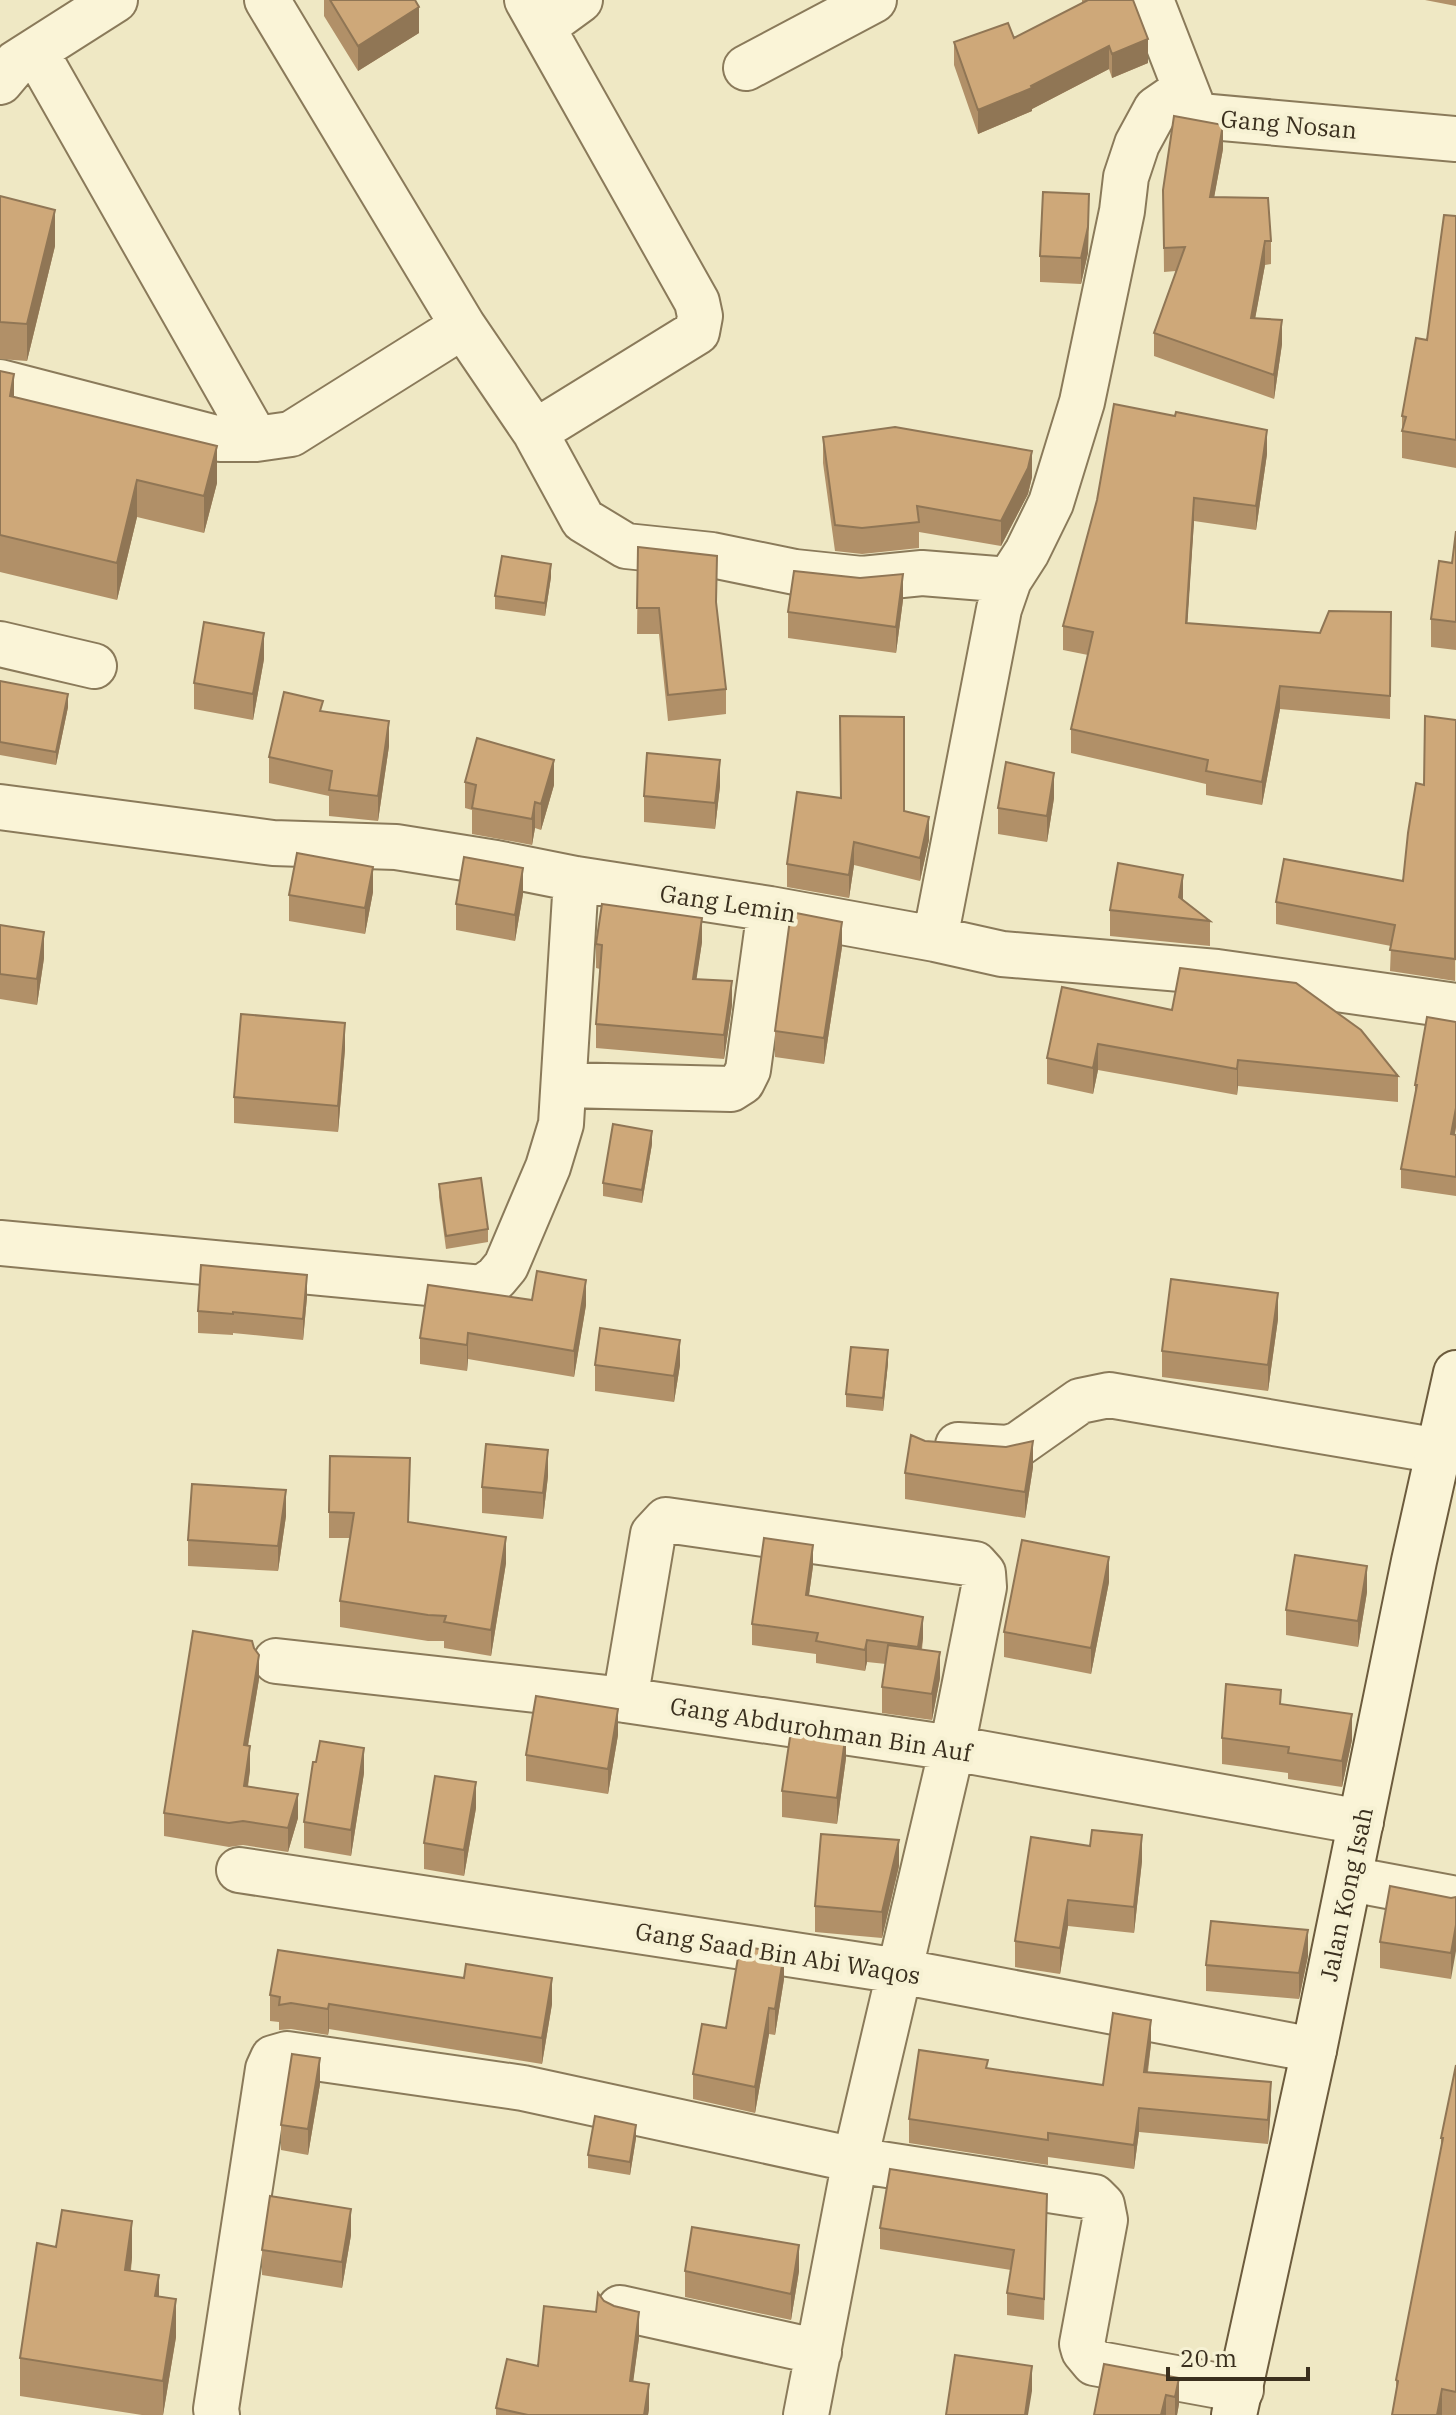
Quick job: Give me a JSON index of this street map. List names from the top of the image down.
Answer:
{
  "streets": {
    "street": [
      "Gang Nosan",
      "Gang Lemin",
      "Gang Abdurohman Bin Auf",
      "Jalan Kong Isah",
      "Gang Saad Bin Abi Waqos"
    ]
  },
  "crossings": [
    ["Gang Abdurohman Bin Auf", "Jalan Kong Isah"],
    ["Jalan Kong Isah", "Gang Saad Bin Abi Waqos"]
  ],
  "scale_bar": "20 m"
}
